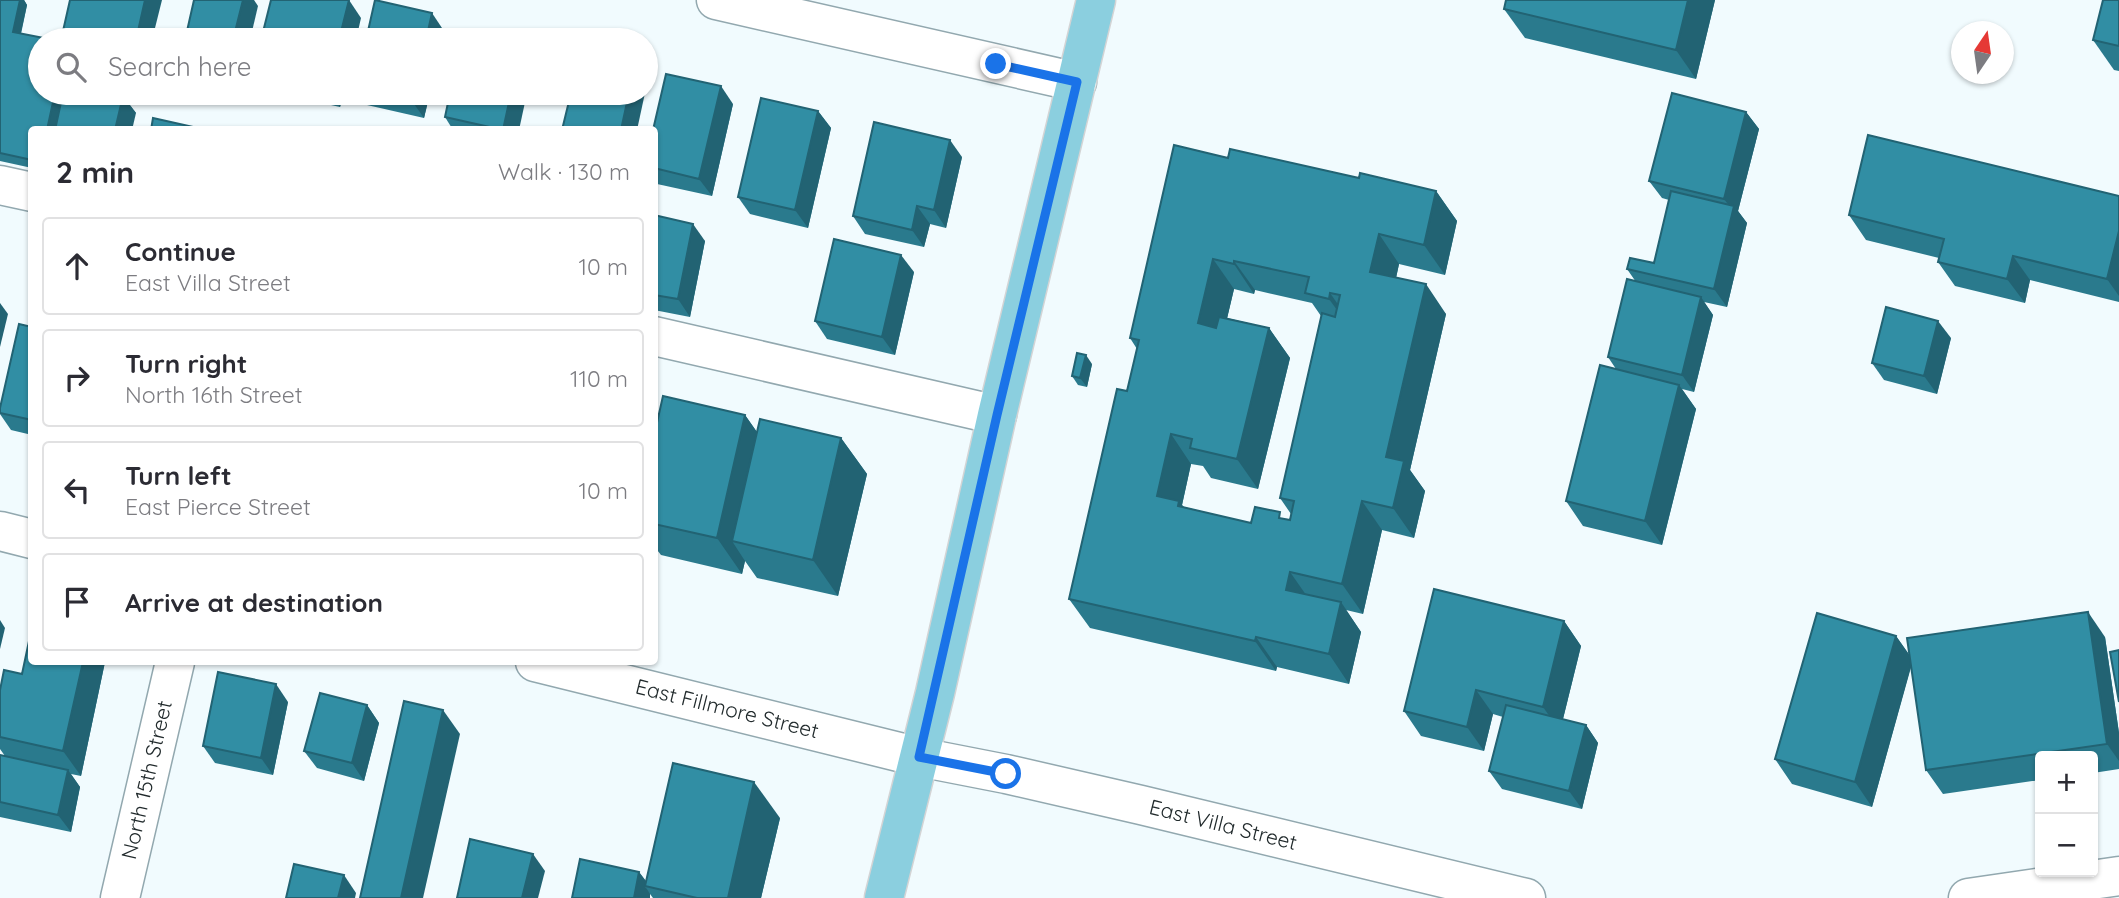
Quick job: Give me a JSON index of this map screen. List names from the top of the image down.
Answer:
{
  "streets": {
    "street": ["East Fillmore Street", "North 15th Street", "East Villa Street"]
  },
  "crossings": [
    ["East Fillmore Street", "East Villa Street"]
  ],
  "north": "top",
  "page": {
    "search": "Search here",
    "heading": ["2 min", "Walk · 130 m"],
    "list": [
      ["Continue", "East Villa Street", "10 m"],
      ["Turn right", "North 16th Street", "110 m"],
      ["Turn left", "East Pierce Street", "10 m"],
      "Arrive at destination"
    ],
    "map_buttons": ["+", "−"]
  }
}
